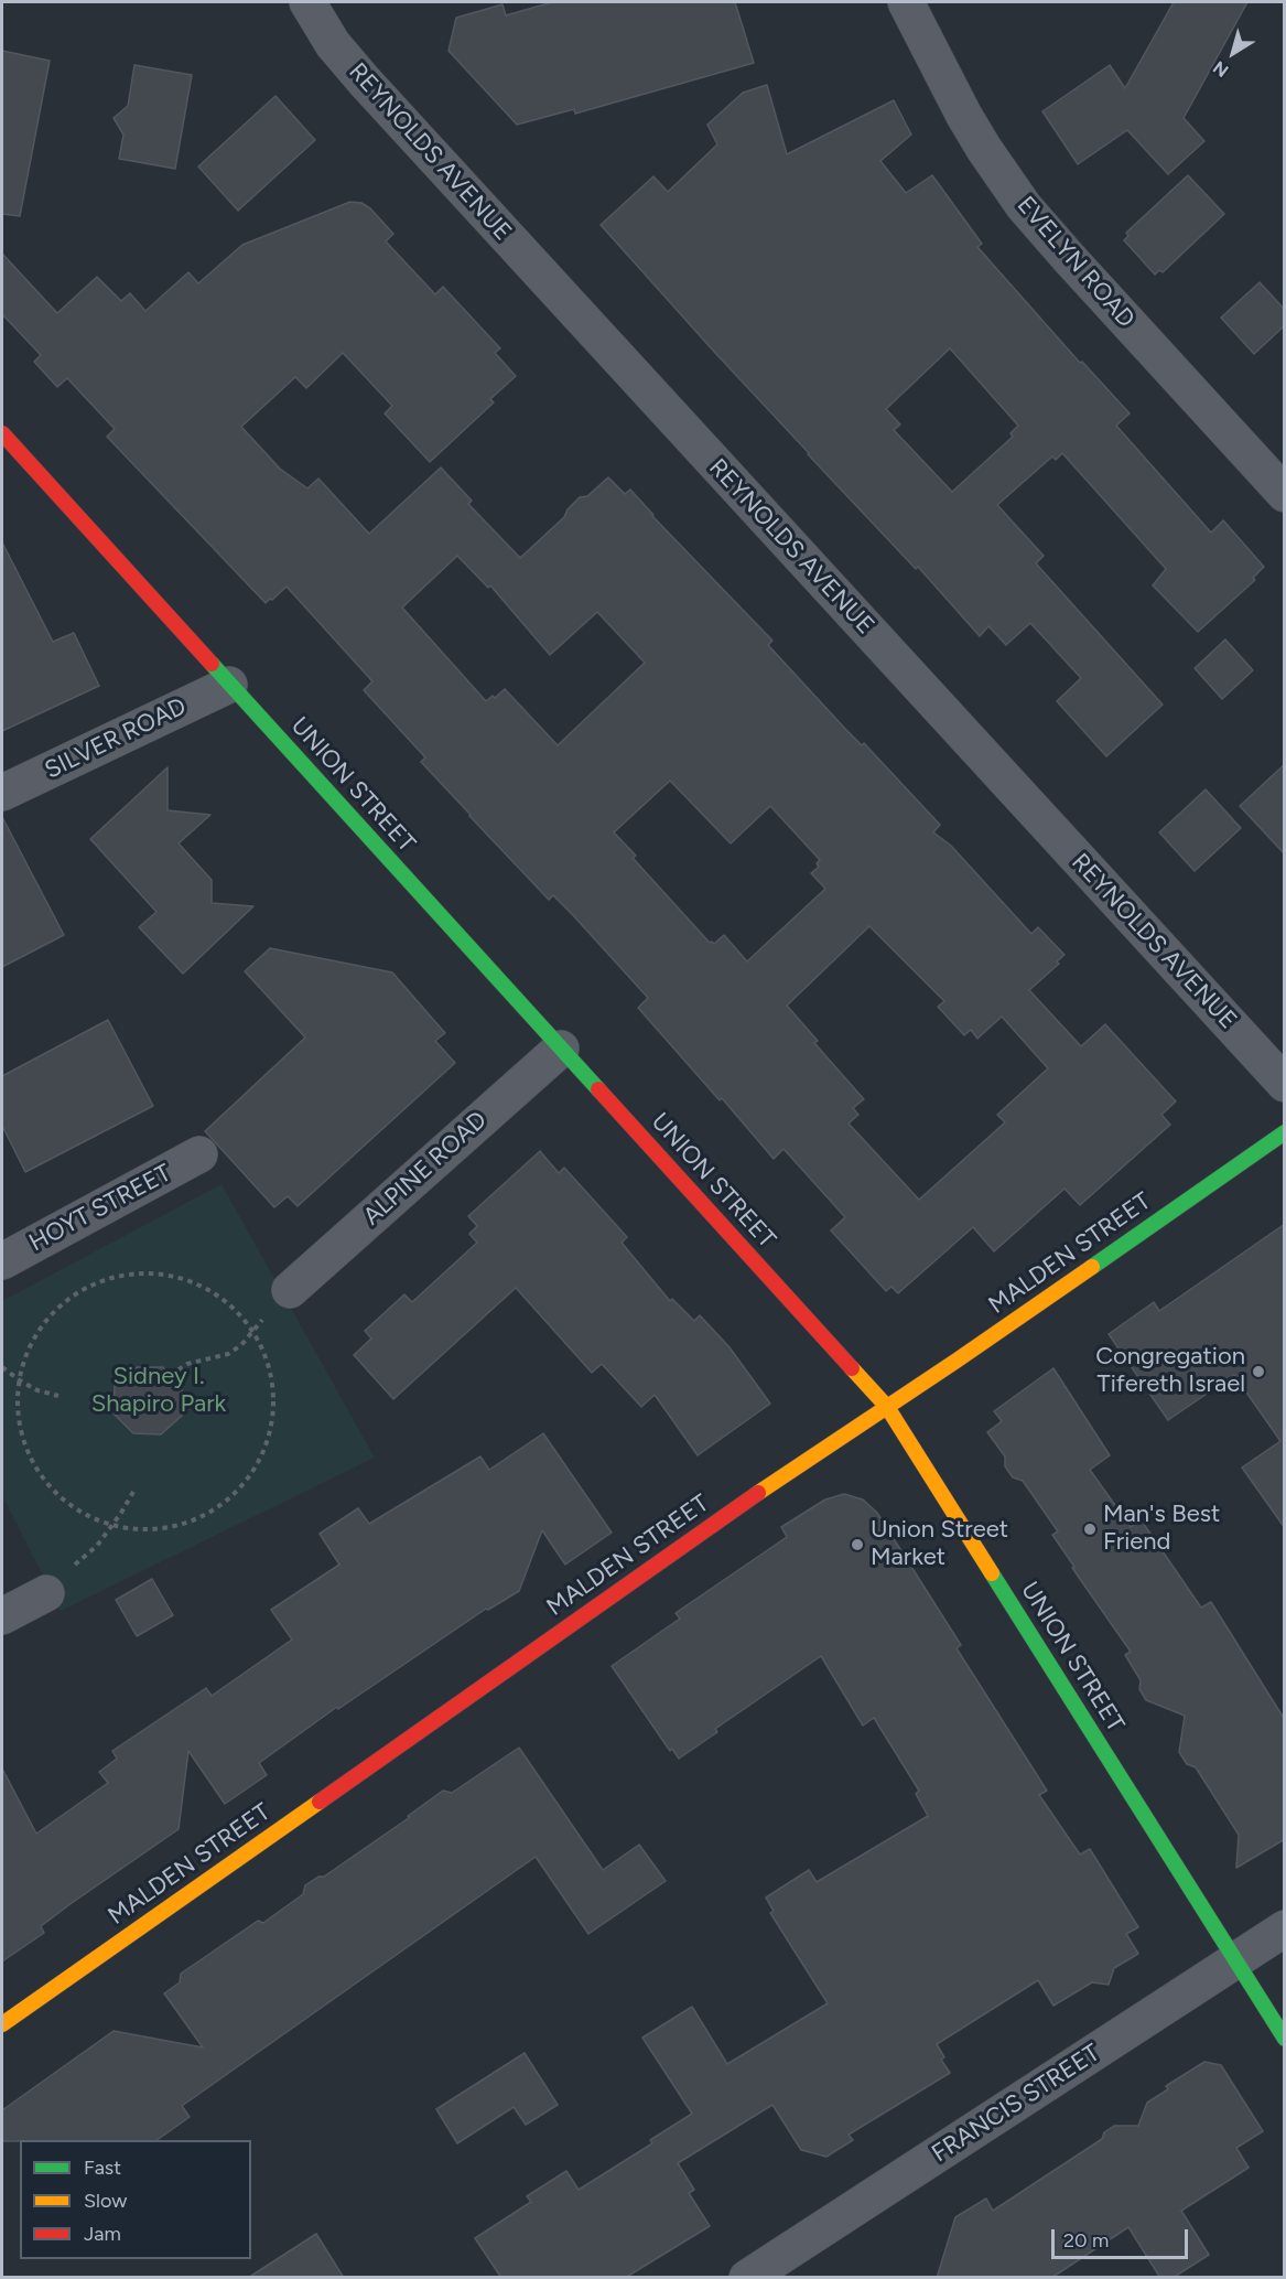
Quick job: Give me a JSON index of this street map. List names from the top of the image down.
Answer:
{
  "streets": {
    "street": [
      "REYNOLDS AVENUE",
      "EVELYN ROAD",
      "SILVER ROAD",
      "UNION STREET",
      "ALPINE ROAD",
      "HOYT STREET",
      "MALDEN STREET",
      "FRANCIS STREET"
    ]
  },
  "crossings": [
    ["SILVER ROAD", "UNION STREET"],
    ["UNION STREET", "ALPINE ROAD"],
    ["UNION STREET", "MALDEN STREET"],
    ["UNION STREET", "FRANCIS STREET"]
  ],
  "parks": ["Sidney I. Shapiro Park"],
  "places": ["Congregation Tifereth Israel", "Man's Best Friend", "Union Street Market"],
  "legend": ["Fast", "Slow", "Jam"],
  "scale_bar": "20 m",
  "north": "bottom left"
}
